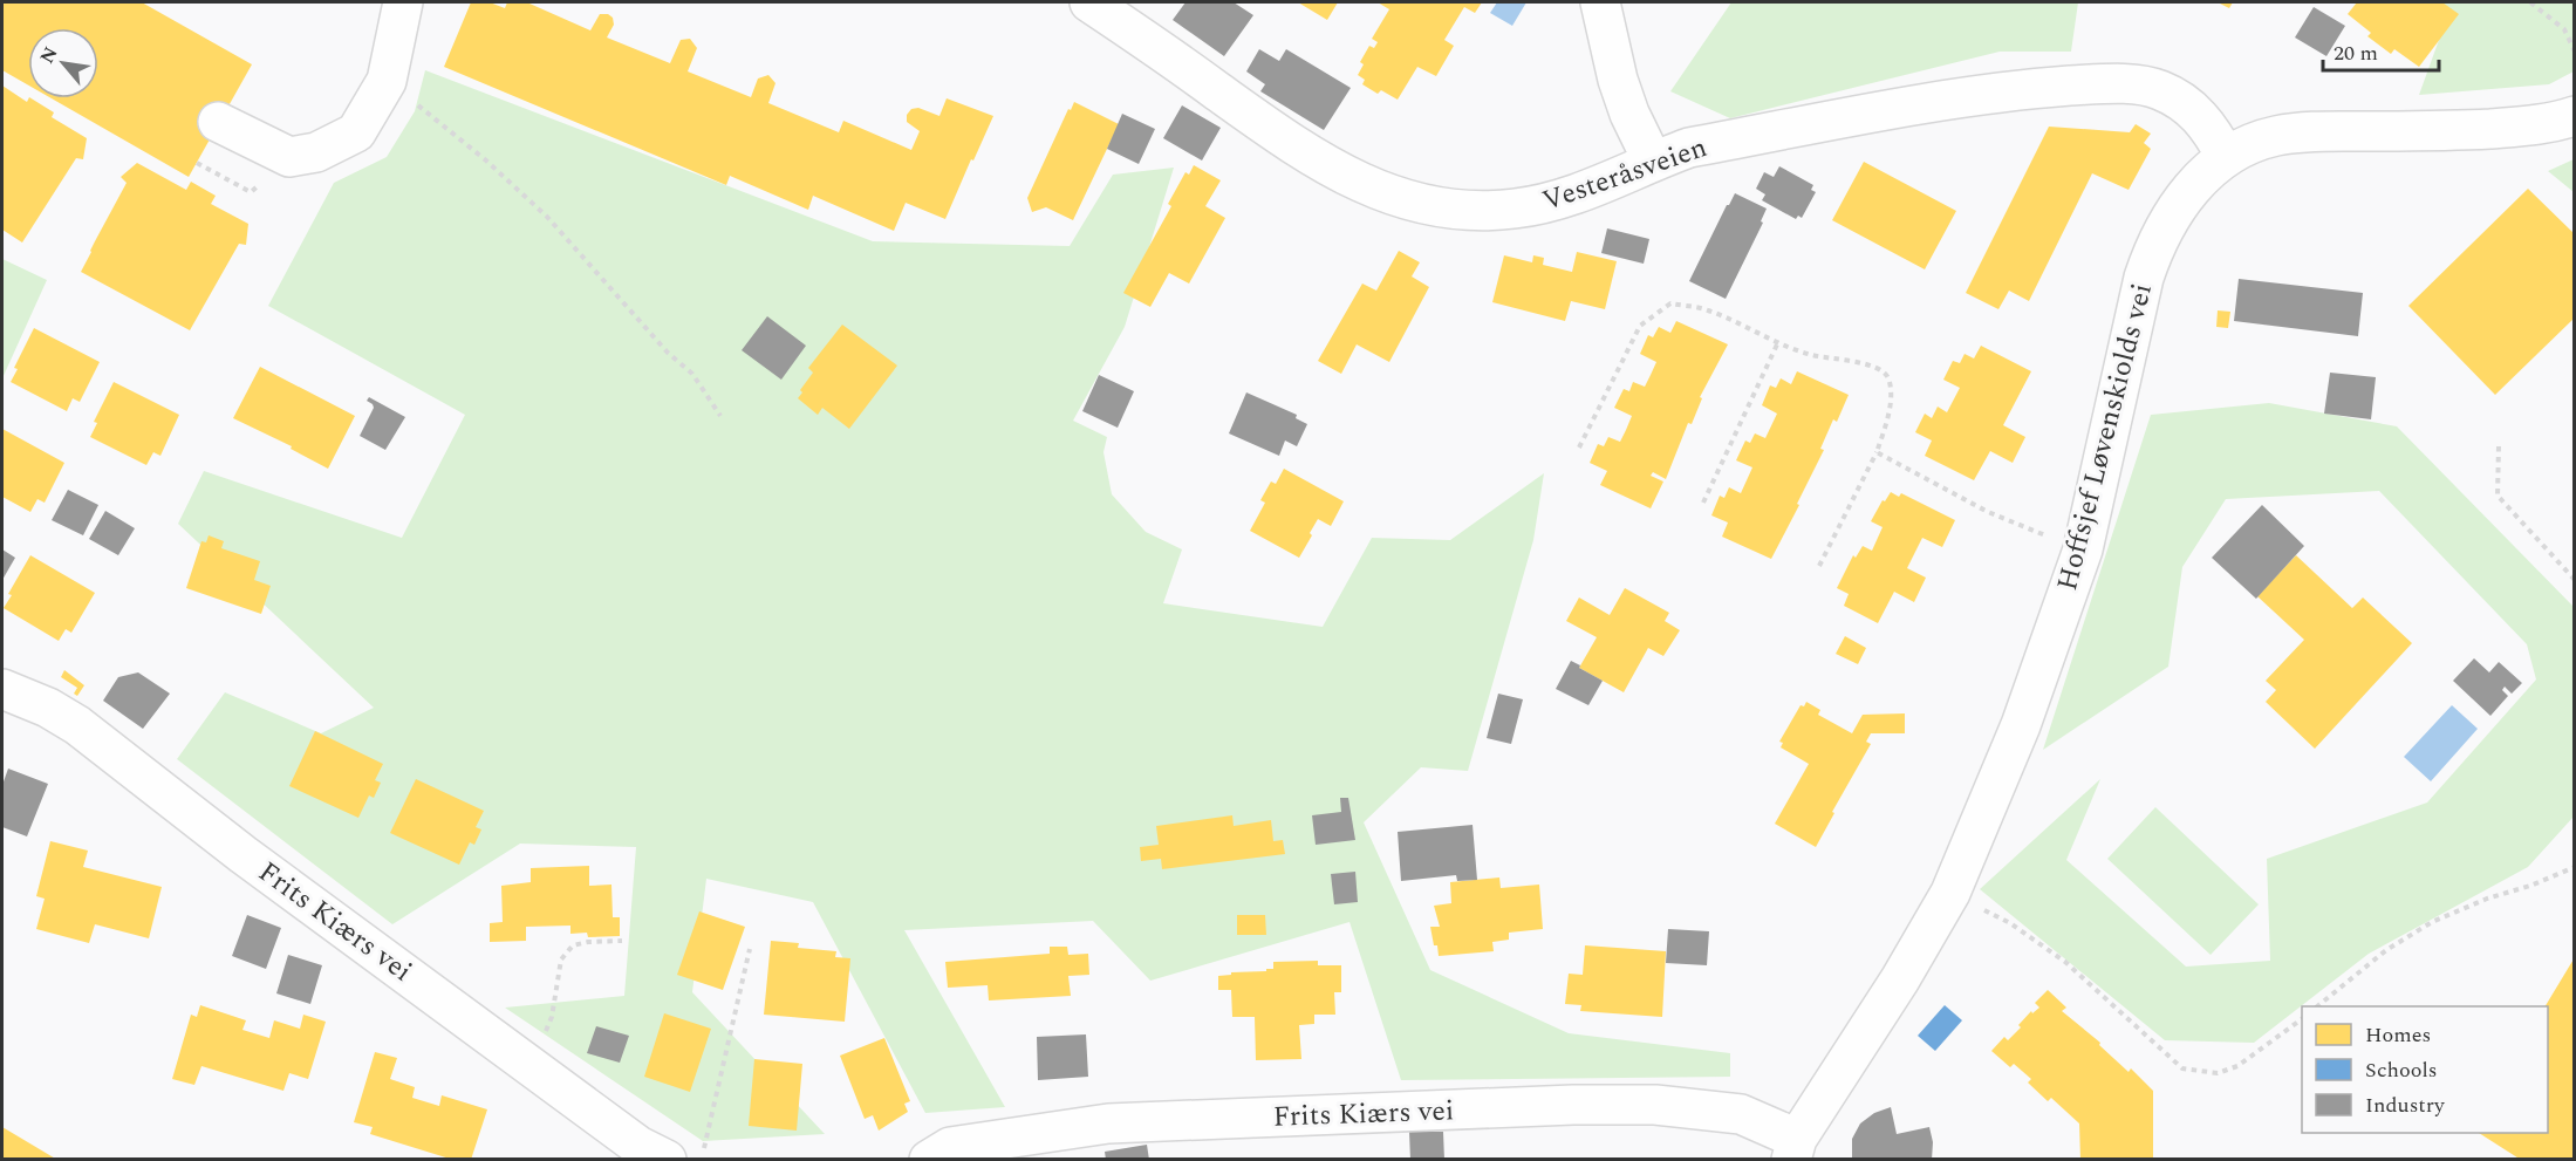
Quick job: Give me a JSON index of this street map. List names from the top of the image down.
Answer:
{
  "streets": {
    "street": ["Vesteråsveien", "Hoffsjef Løvenskiolds vei", "Frits Kiærs vei"]
  },
  "crossings": [
    ["Vesteråsveien", "Hoffsjef Løvenskiolds vei"],
    ["Hoffsjef Løvenskiolds vei", "Frits Kiærs vei"]
  ],
  "legend": ["Homes", "Schools", "Industry"],
  "scale_bar": "20 m",
  "north": "top left"
}
